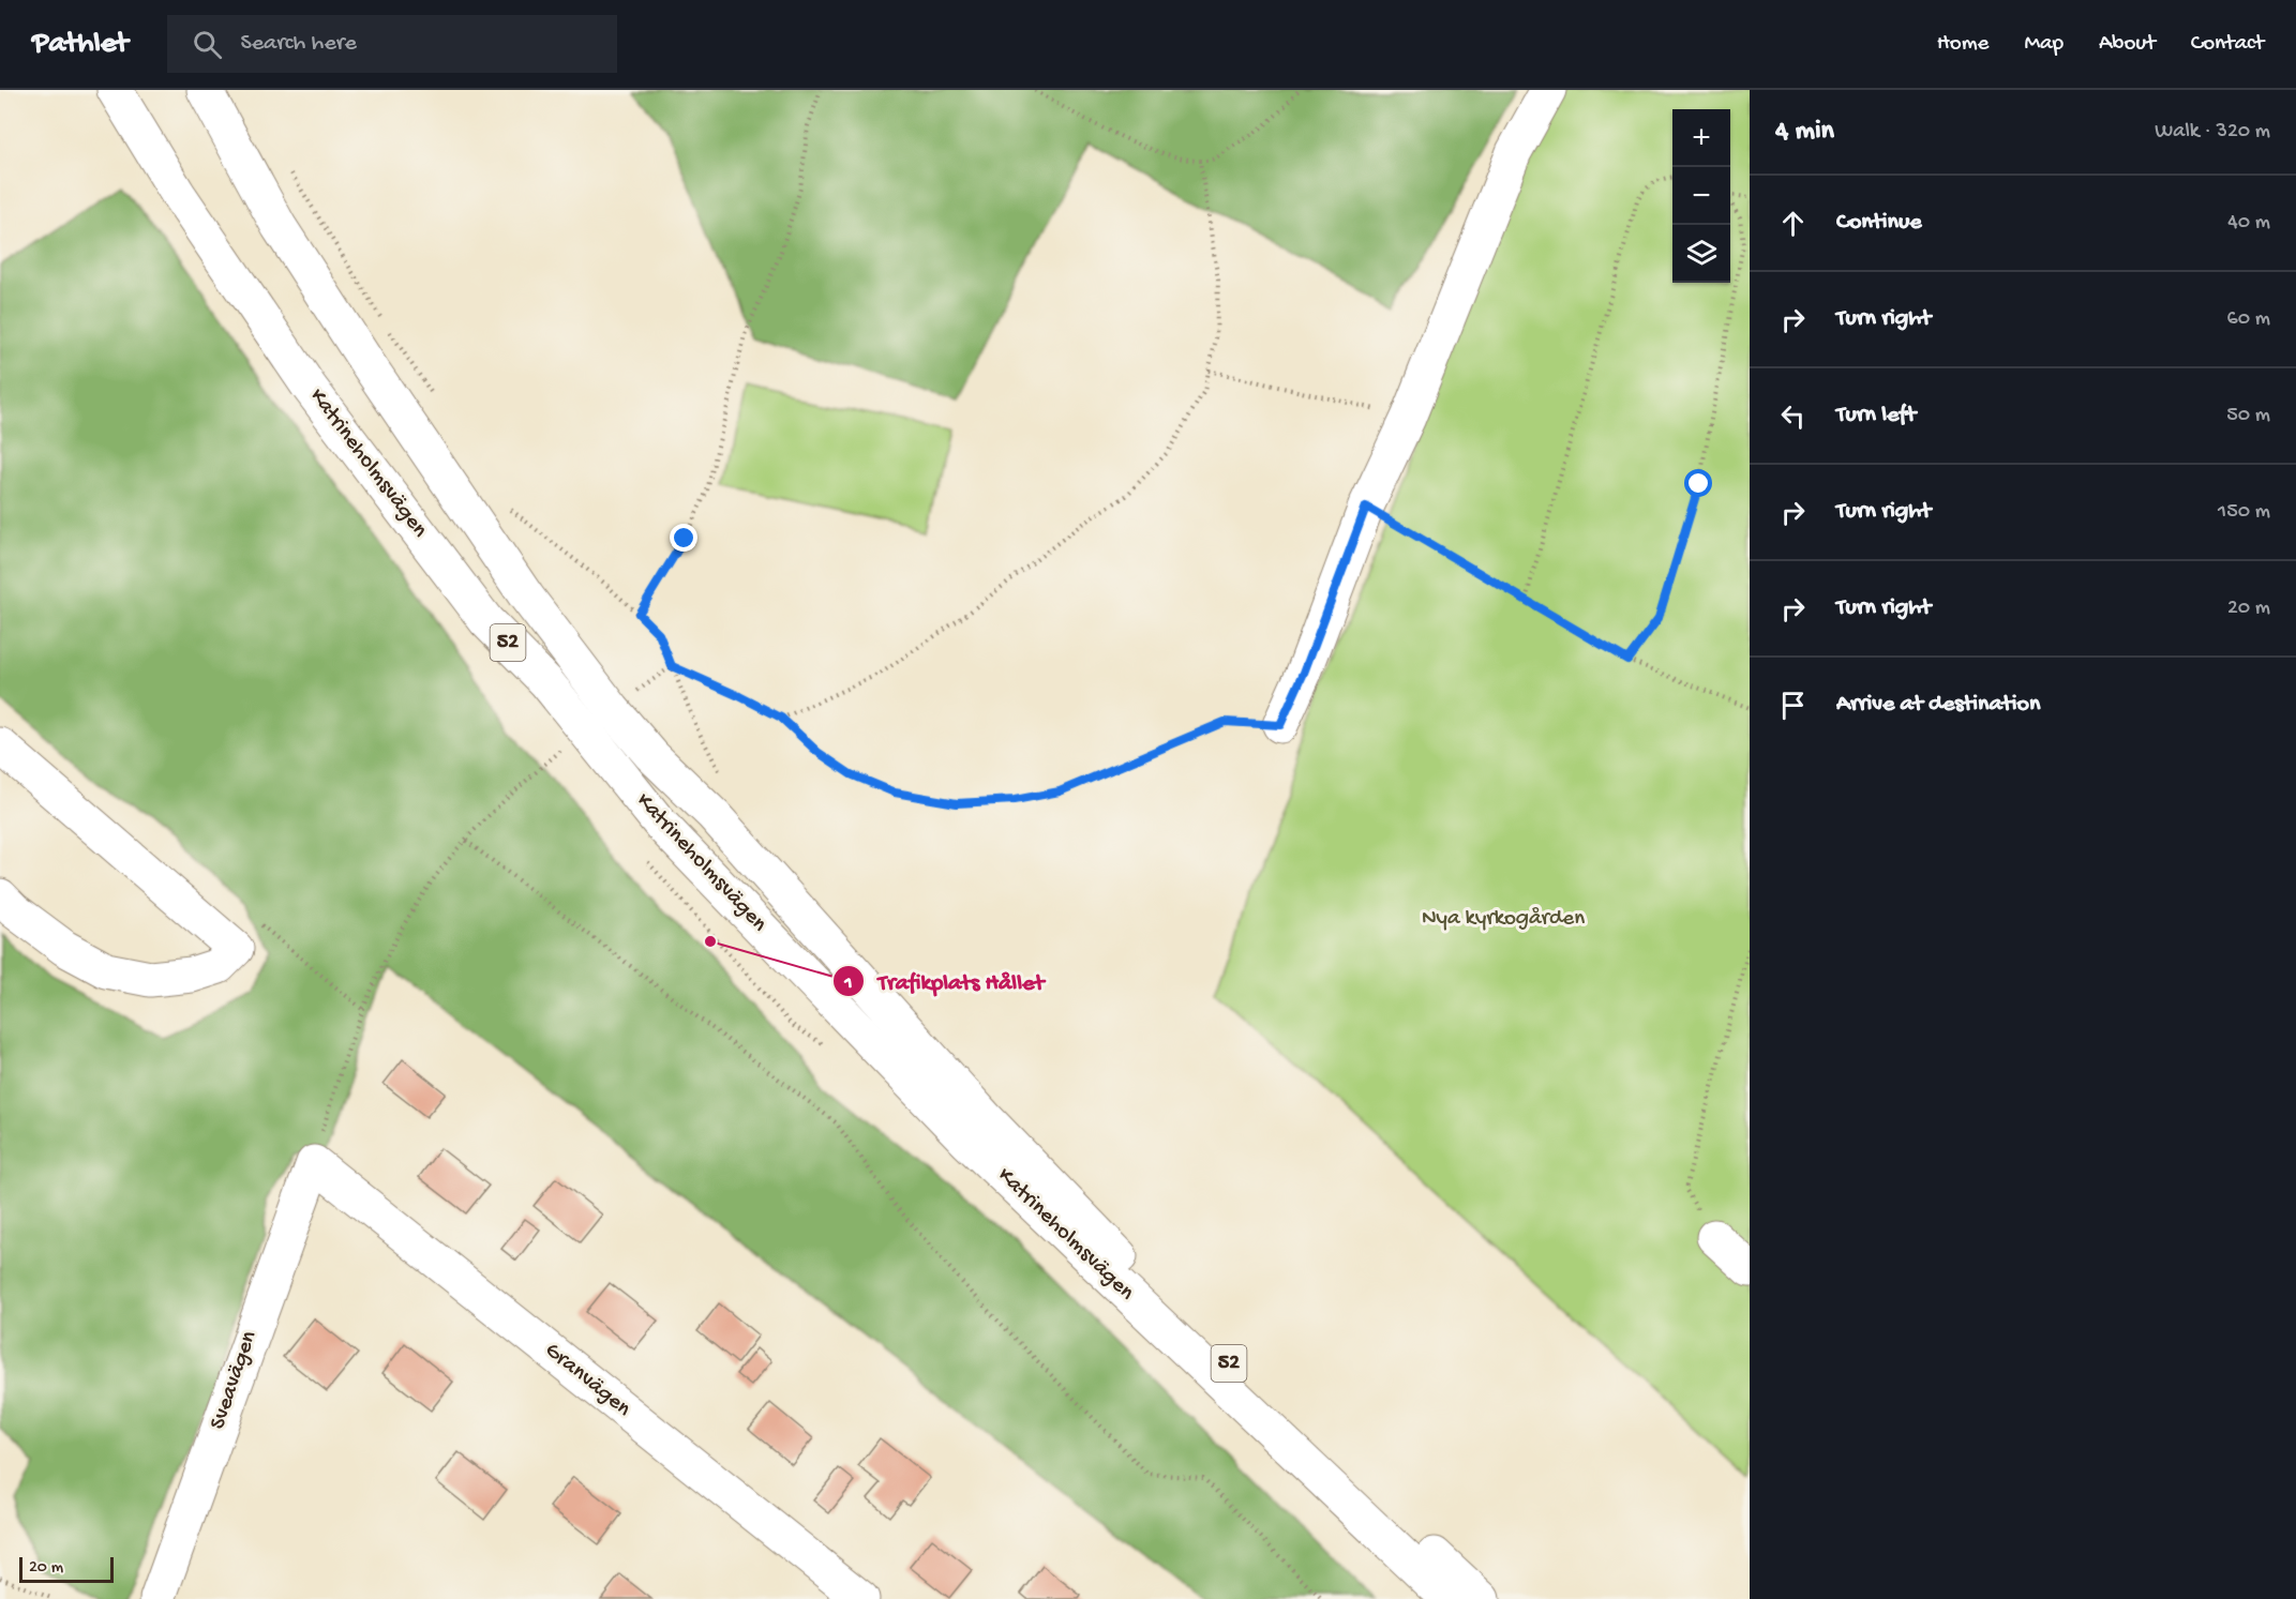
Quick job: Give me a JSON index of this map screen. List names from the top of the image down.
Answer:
{
  "streets": {
    "main road": [
      "Katrineholmsvägen",
      "52",
      "Sveavägen",
      "Granvägen"
    ]
  },
  "crossings": [
    ["Sveavägen", "Granvägen"]
  ],
  "parks": ["Nya kyrkogården"],
  "places": ["Trafikplats Hållet"],
  "scale_bar": "20 m",
  "page": {
    "header": "Pathlet",
    "search": "Search here",
    "nav": [
      "Home",
      "Map",
      "About",
      "Contact"
    ],
    "heading": ["4 min", "Walk · 320 m"],
    "map_buttons": ["+", "−"],
    "list": [
      ["Continue", "40 m"],
      ["Turn right", "60 m"],
      ["Turn left", "50 m"],
      ["Turn right", "150 m"],
      ["Turn right", "20 m"],
      "Arrive at destination"
    ],
    "scale": "20 m"
  }
}
